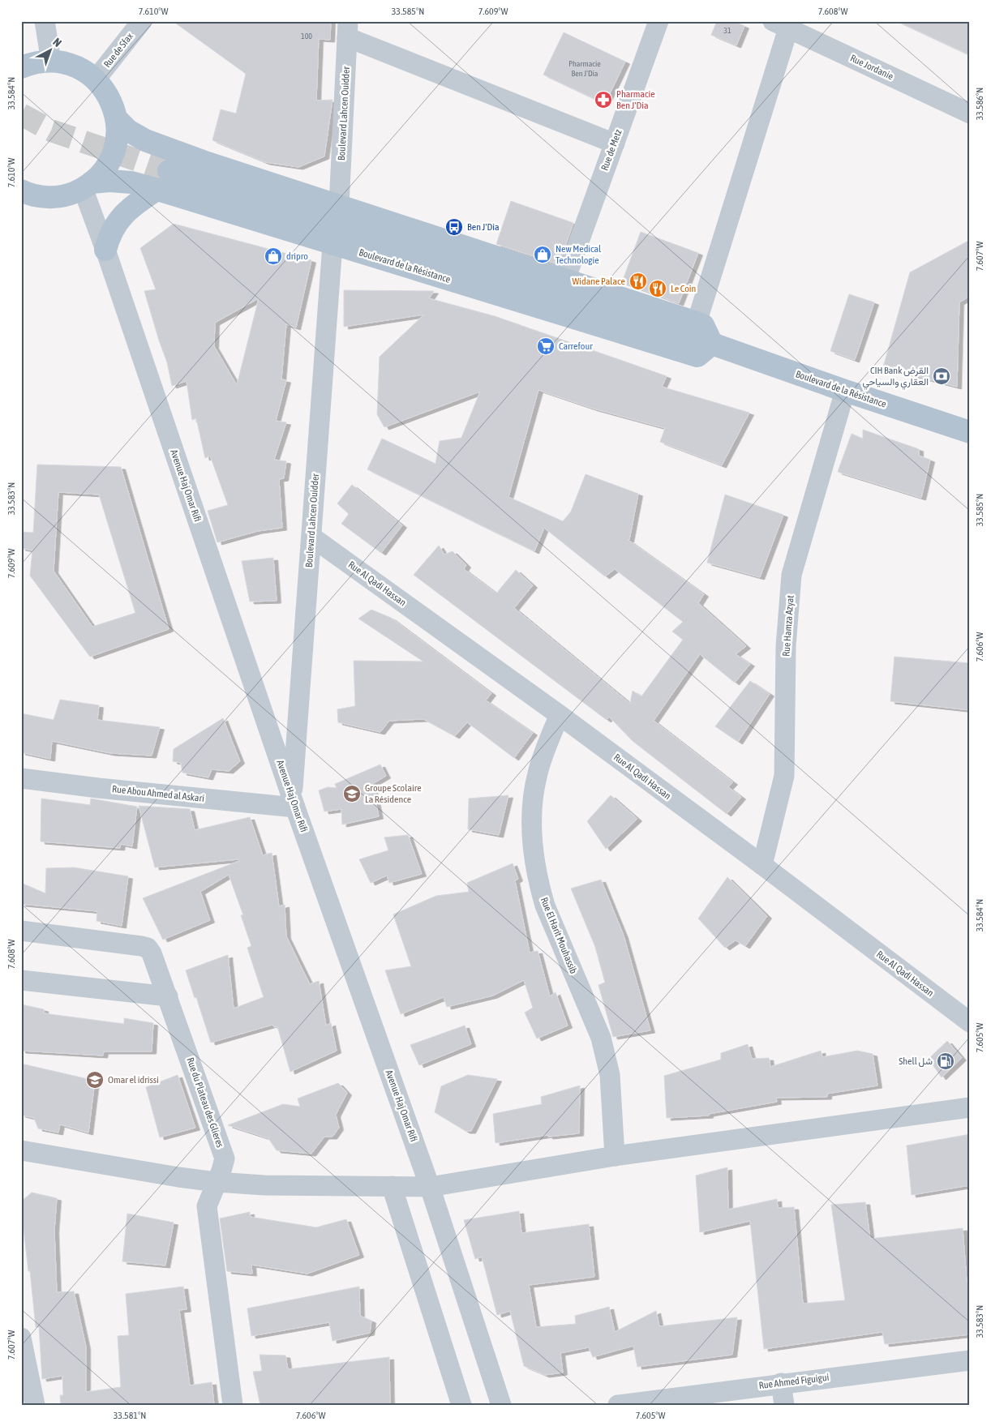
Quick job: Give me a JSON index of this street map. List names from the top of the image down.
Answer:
{
  "streets": {
    "main road": ["Boulevard de la Résistance"],
    "street": [
      "Rue de Sfax",
      "Rue Jordanie",
      "Boulevard Lahcen Ouidder",
      "Rue de Metz",
      "Avenue Haj Omar Rifi",
      "Rue Al Qadi Hassan",
      "Rue Hamza Azyat",
      "Rue Abou Ahmed al Askari",
      "Rue El Harit Mouhassib",
      "Rue du Plateau des Glieres",
      "Rue Ahmed Figuigui"
    ]
  },
  "crossings": [
    ["Boulevard Lahcen Ouidder", "Boulevard de la Résistance"],
    ["Boulevard Lahcen Ouidder", "Avenue Haj Omar Rifi"],
    ["Boulevard Lahcen Ouidder", "Rue Al Qadi Hassan"],
    ["Boulevard Lahcen Ouidder", "Rue Abou Ahmed al Askari"],
    ["Boulevard de la Résistance", "Avenue Haj Omar Rifi"],
    ["Boulevard de la Résistance", "Rue Hamza Azyat"],
    ["Avenue Haj Omar Rifi", "Rue Abou Ahmed al Askari"],
    ["Rue Al Qadi Hassan", "Rue Hamza Azyat"],
    ["Rue Al Qadi Hassan", "Rue El Harit Mouhassib"]
  ],
  "places": {
    "pharmacy": ["Pharmacie Ben J'Dia"],
    "bus stop": ["Ben J'Dia"],
    "shop": ["New Medical Technologie", "dripro"],
    "restaurant": ["Widane Palace", "Le Coin"],
    "supermarket": ["Carrefour"],
    "bank": ["CIH Bank القرض العقاري والسياحي"],
    "school or university": ["Groupe Scolaire La Résidence", "Omar el idrissi"],
    "fuel station": ["Shell شل"]
  },
  "house_numbers": ["31", "100", "Pharmacie Ben J'Dia"],
  "north": "top right",
  "coordinates": [
    "7.610°W",
    "33.585°N",
    "7.609°W",
    "7.608°W",
    "33.584°N",
    "33.586°N",
    "7.607°W",
    "33.583°N",
    "7.606°W",
    "7.605°W",
    "33.581°N"
  ]
}
